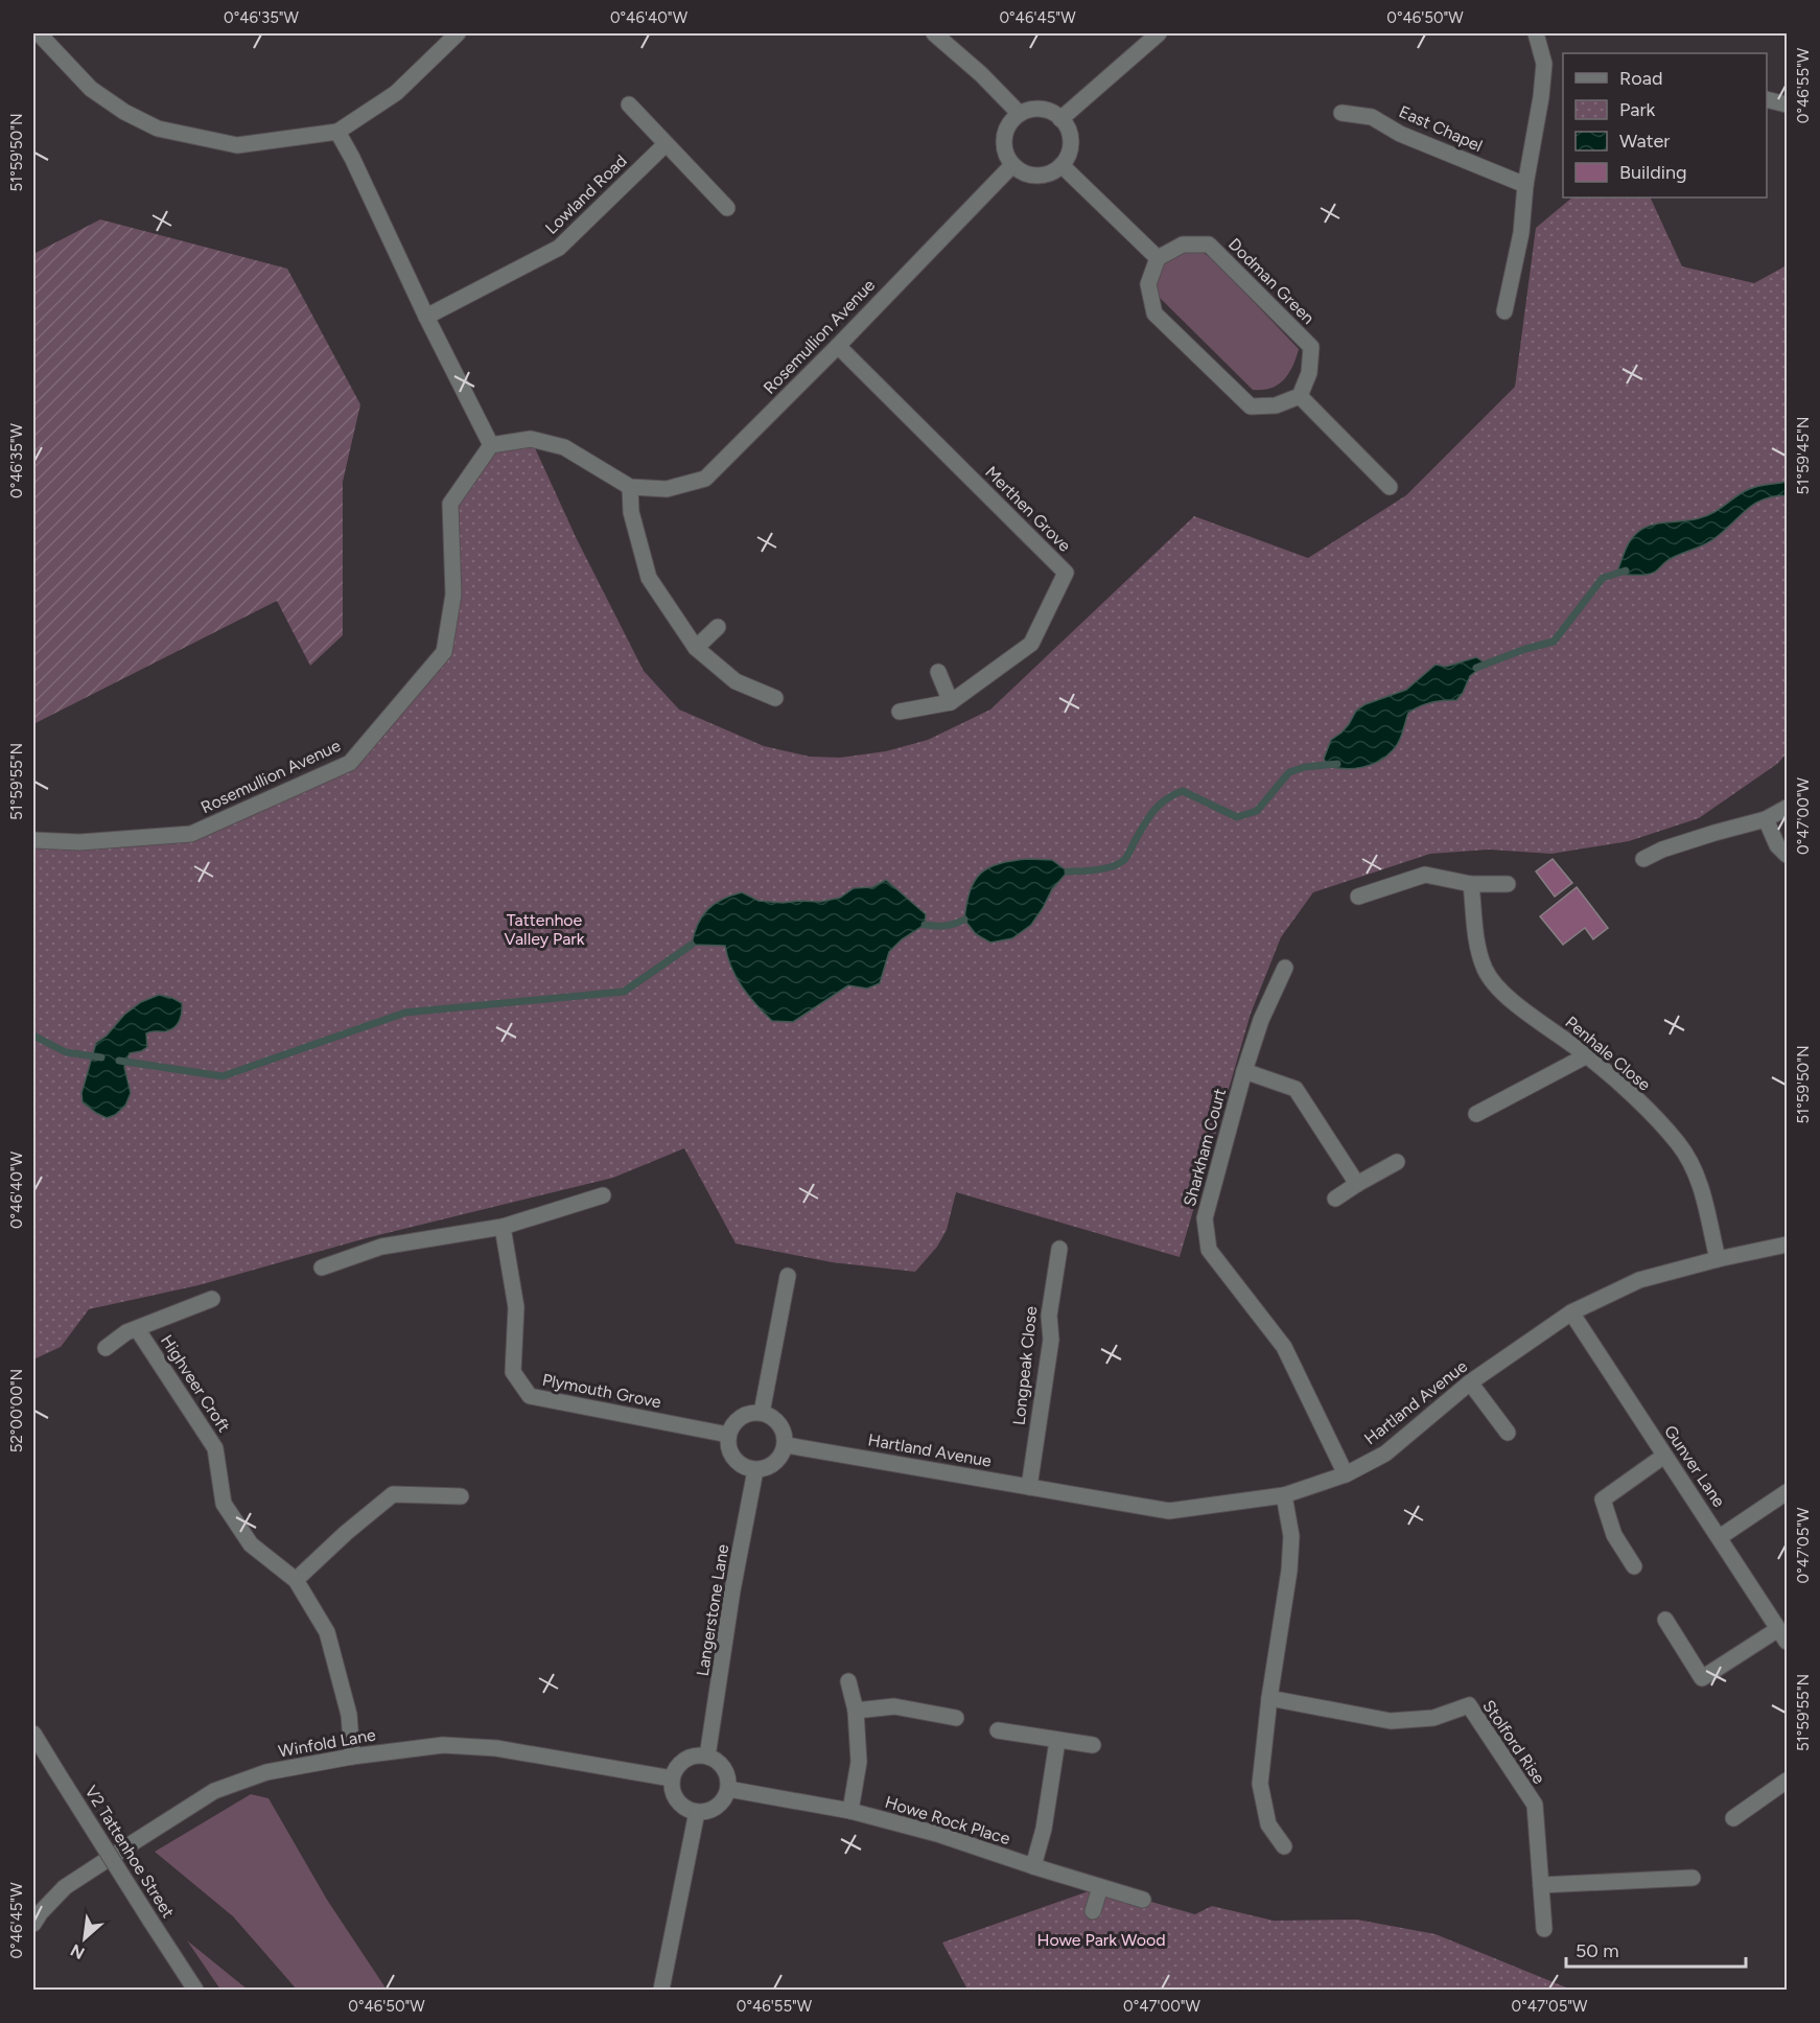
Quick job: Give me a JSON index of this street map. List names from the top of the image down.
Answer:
{
  "streets": {
    "street": [
      "East Chapel",
      "Lowland Road",
      "Dodman Green",
      "Rosemullion Avenue",
      "Merthen Grove",
      "Penhale Close",
      "Sharkham Court",
      "Longpeak Close",
      "Highveer Croft",
      "Plymouth Grove",
      "Hartland Avenue",
      "Gunver Lane",
      "Langerstone Lane",
      "Stolford Rise",
      "Winfold Lane",
      "Howe Rock Place",
      "V2 Tattenhoe Street"
    ]
  },
  "crossings": [
    ["Rosemullion Avenue", "Merthen Grove"],
    ["Penhale Close", "Hartland Avenue"],
    ["Sharkham Court", "Hartland Avenue"],
    ["Longpeak Close", "Hartland Avenue"],
    ["Highveer Croft", "Winfold Lane"],
    ["Plymouth Grove", "Hartland Avenue"],
    ["Plymouth Grove", "Langerstone Lane"],
    ["Hartland Avenue", "Gunver Lane"],
    ["Hartland Avenue", "Langerstone Lane"],
    ["Langerstone Lane", "Winfold Lane"],
    ["Langerstone Lane", "Howe Rock Place"],
    ["Winfold Lane", "Howe Rock Place"]
  ],
  "parks": ["Tattenhoe Valley Park", "Howe Park Wood"],
  "legend": [
    "Road",
    "Park",
    "Water",
    "Building"
  ],
  "scale_bar": "50 m",
  "north": "bottom left",
  "coordinates": [
    "0°46'35\"W",
    "0°46'40\"W",
    "0°46'45\"W",
    "0°46'50\"W",
    "0°46'55\"W",
    "51°59'50\"N",
    "51°59'45\"N",
    "51°59'55\"N",
    "0°47'00\"W",
    "52°00'00\"N",
    "0°47'05\"W"
  ]
}
